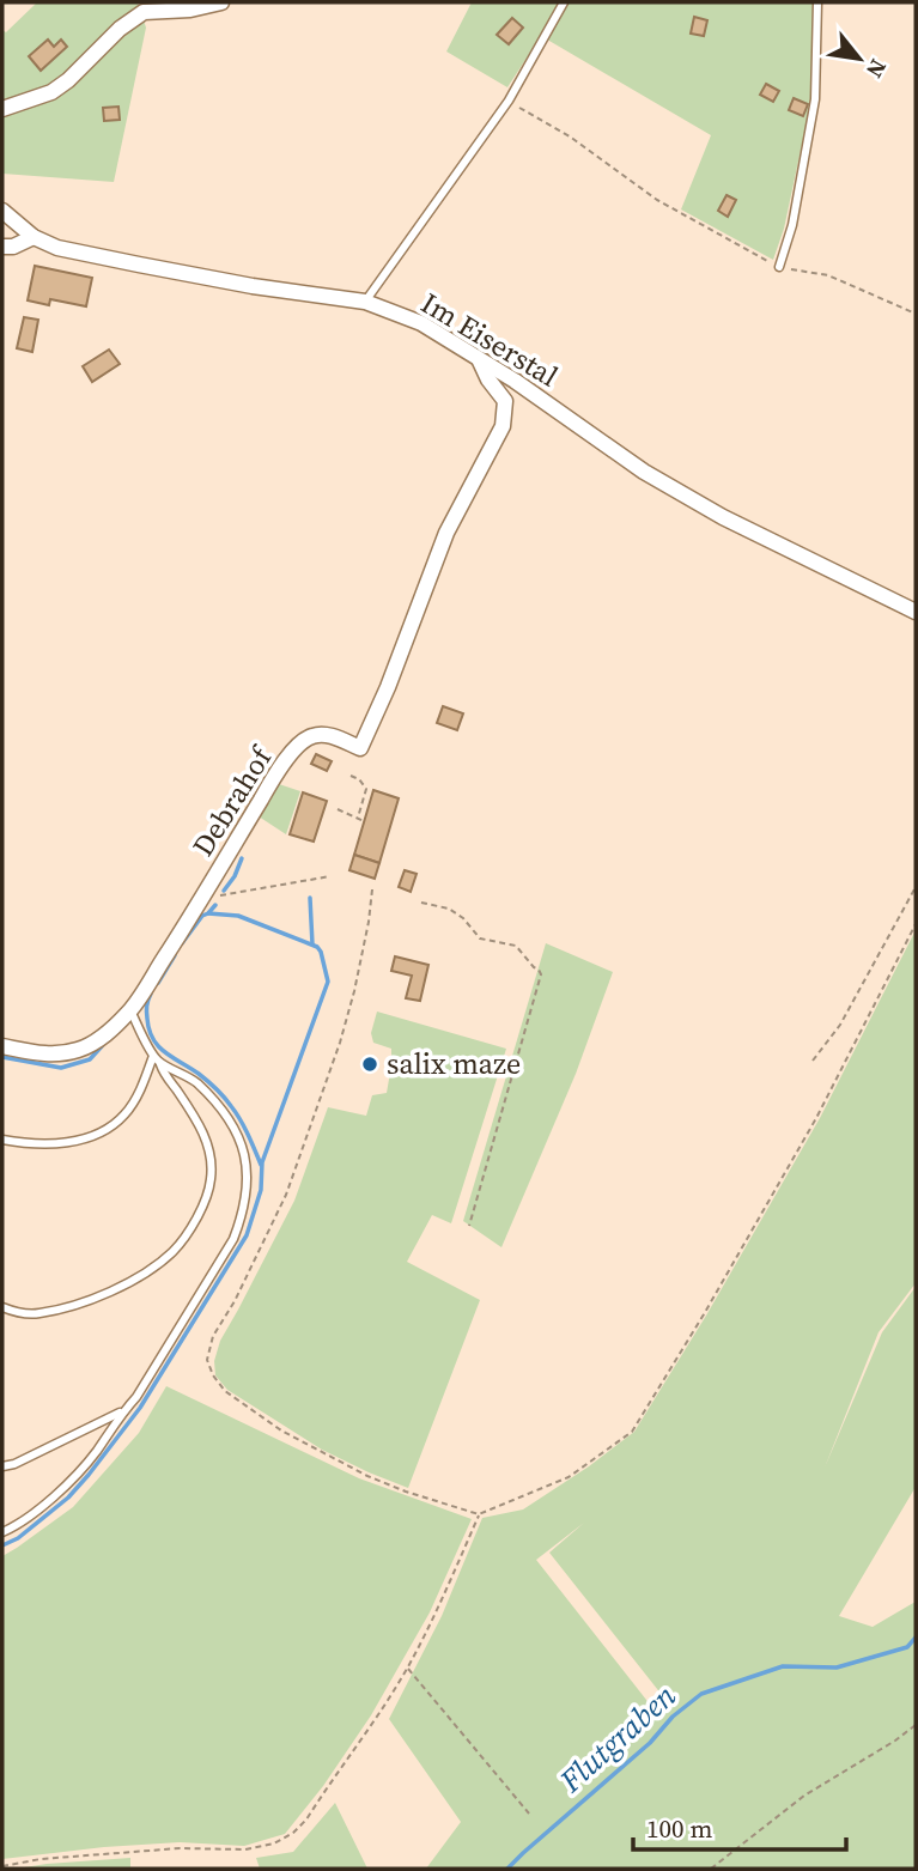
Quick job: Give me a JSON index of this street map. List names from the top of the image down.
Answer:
{
  "streets": {
    "street": ["Im Eiserstal", "Debrahof"]
  },
  "crossings": [
    ["Im Eiserstal", "Debrahof"]
  ],
  "water": ["Flutgraben"],
  "places": ["salix maze"],
  "scale_bar": "100 m",
  "north": "bottom right"
}
